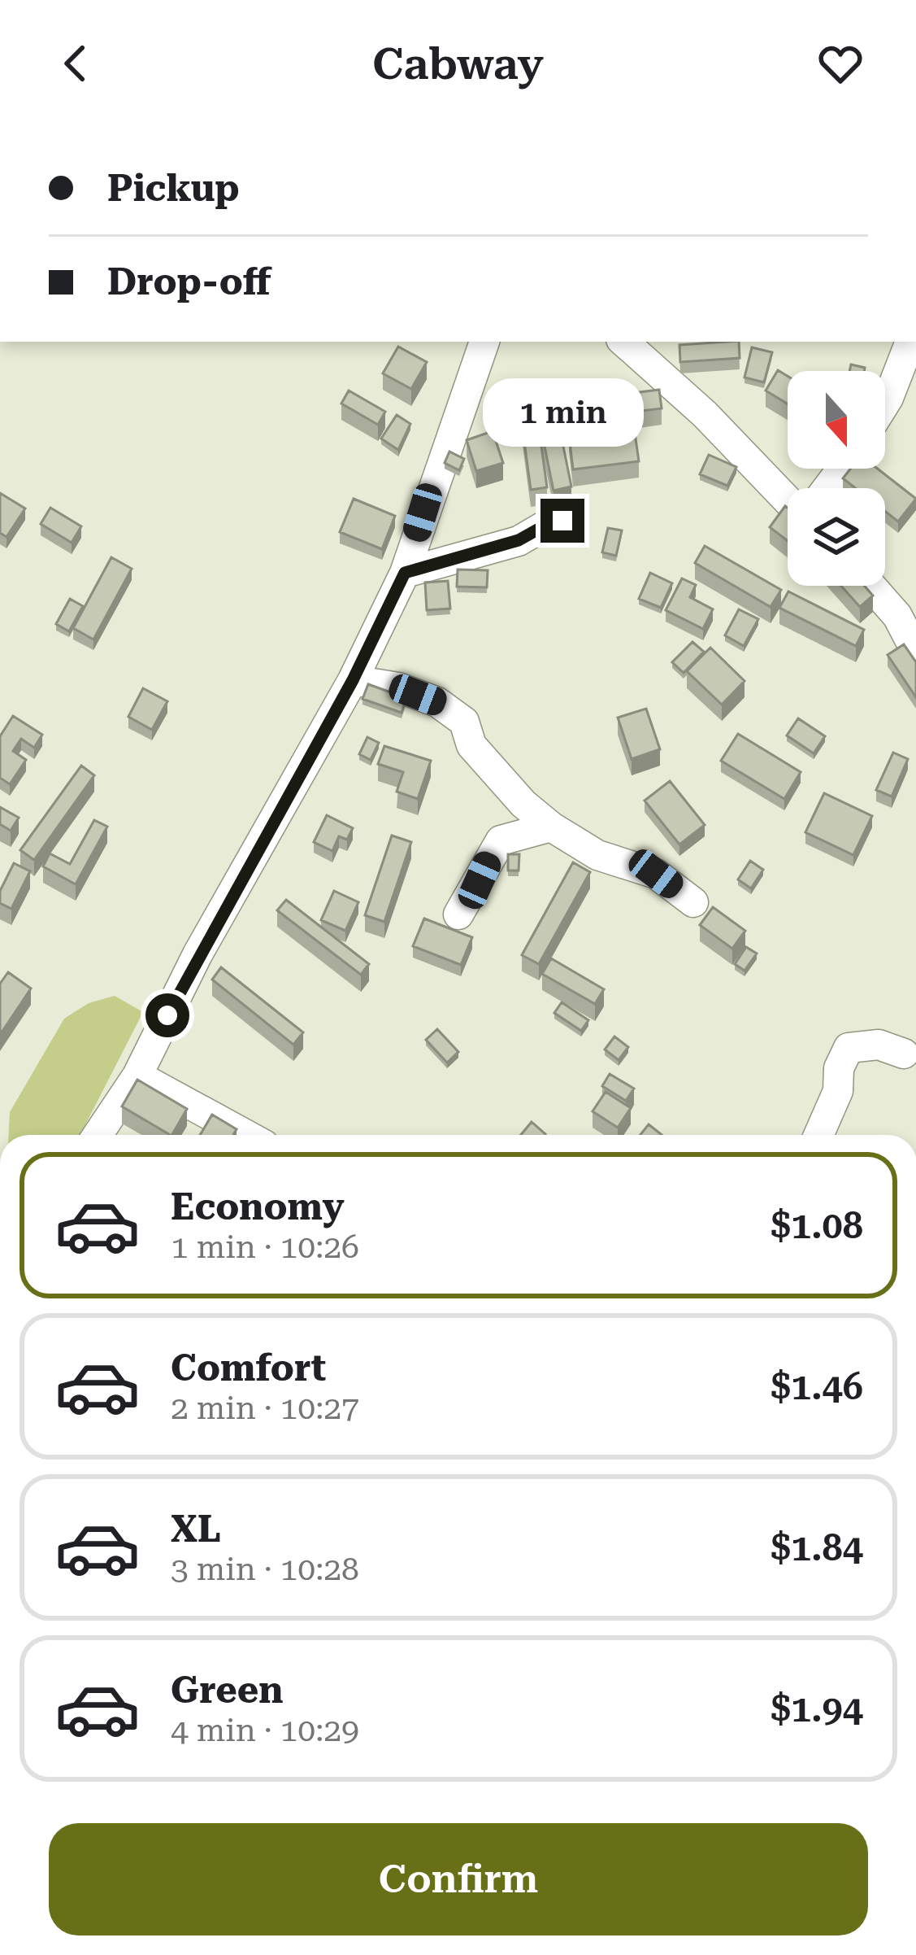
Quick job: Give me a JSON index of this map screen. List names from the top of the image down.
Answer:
{
  "north": "bottom",
  "page": {
    "header": "Cabway",
    "banner": ["Pickup", "Drop-off"],
    "bubble": "1 min",
    "list": [
      {
        "name": "Economy",
        "note": "1 min · 10:26",
        "value": "$1.08"
      },
      {
        "name": "Comfort",
        "note": "2 min · 10:27",
        "value": "$1.46"
      },
      {
        "name": "XL",
        "note": "3 min · 10:28",
        "value": "$1.84"
      },
      {
        "name": "Green",
        "note": "4 min · 10:29",
        "value": "$1.94"
      }
    ],
    "buttons": "Confirm"
  }
}
